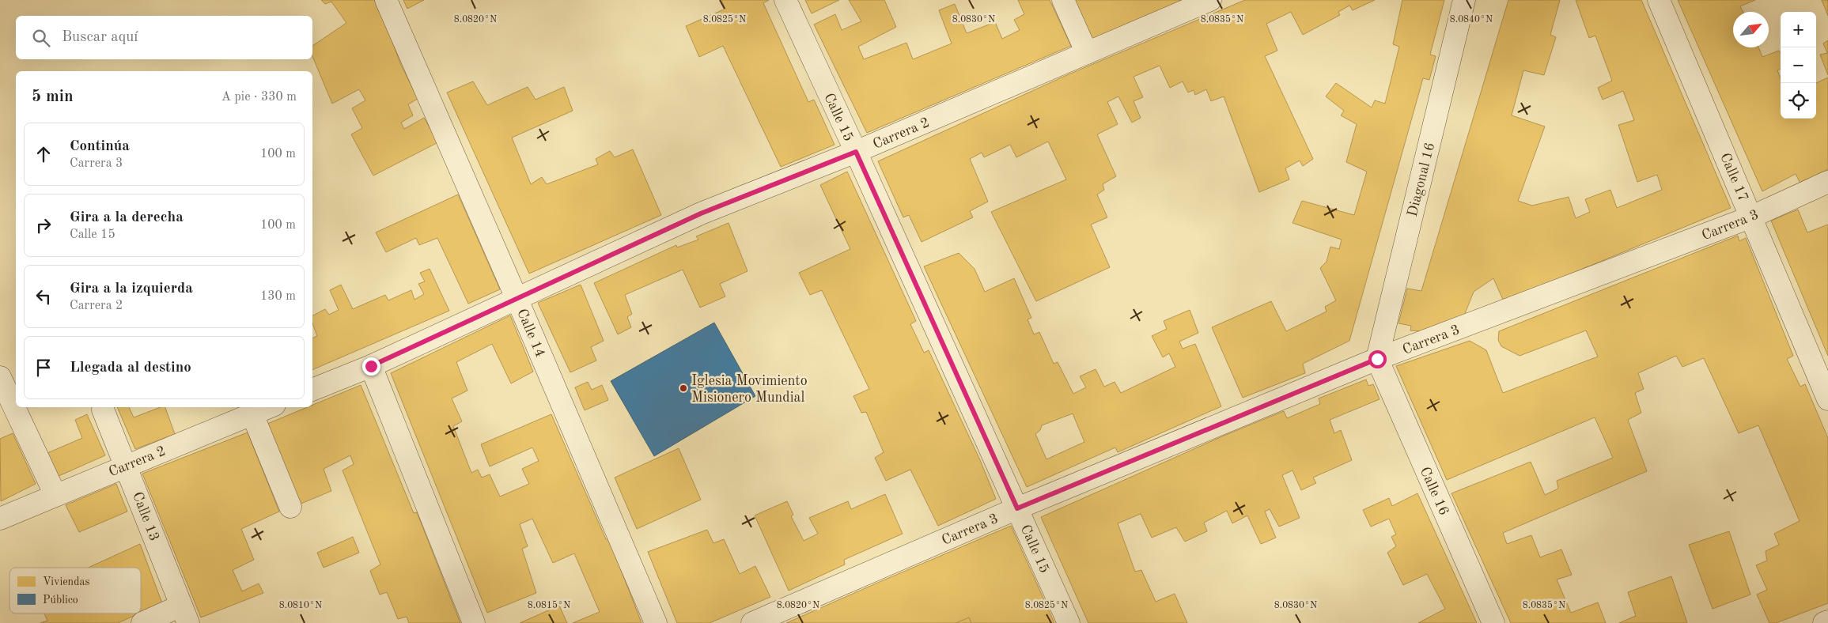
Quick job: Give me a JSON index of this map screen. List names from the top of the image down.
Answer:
{
  "streets": {
    "street": [
      "Calle 15",
      "Carrera 2",
      "Calle 17",
      "Diagonal 16",
      "Carrera 3",
      "Calle 14",
      "Calle 16",
      "Calle 13"
    ]
  },
  "crossings": [
    ["Calle 15", "Carrera 2"],
    ["Calle 15", "Carrera 3"],
    ["Carrera 2", "Calle 14"],
    ["Carrera 2", "Calle 13"],
    ["Calle 17", "Carrera 3"],
    ["Diagonal 16", "Carrera 3"],
    ["Diagonal 16", "Calle 16"],
    ["Carrera 3", "Calle 16"]
  ],
  "places": ["Iglesia Movimiento Misionero Mundial"],
  "legend": ["Viviendas", "Público"],
  "north": "top right",
  "page": {
    "map_buttons": ["+", "−"],
    "search": "Buscar aquí",
    "heading": ["5 min", "A pie · 330 m"],
    "list": [
      ["Continúa", "Carrera 3", "100 m"],
      ["Gira a la derecha", "Calle 15", "100 m"],
      ["Gira a la izquierda", "Carrera 2", "130 m"],
      "Llegada al destino"
    ]
  },
  "coordinates": [
    "8.0820°N",
    "8.0825°N",
    "8.0830°N",
    "8.0835°N",
    "8.0840°N",
    "8.0810°N",
    "8.0815°N"
  ]
}
